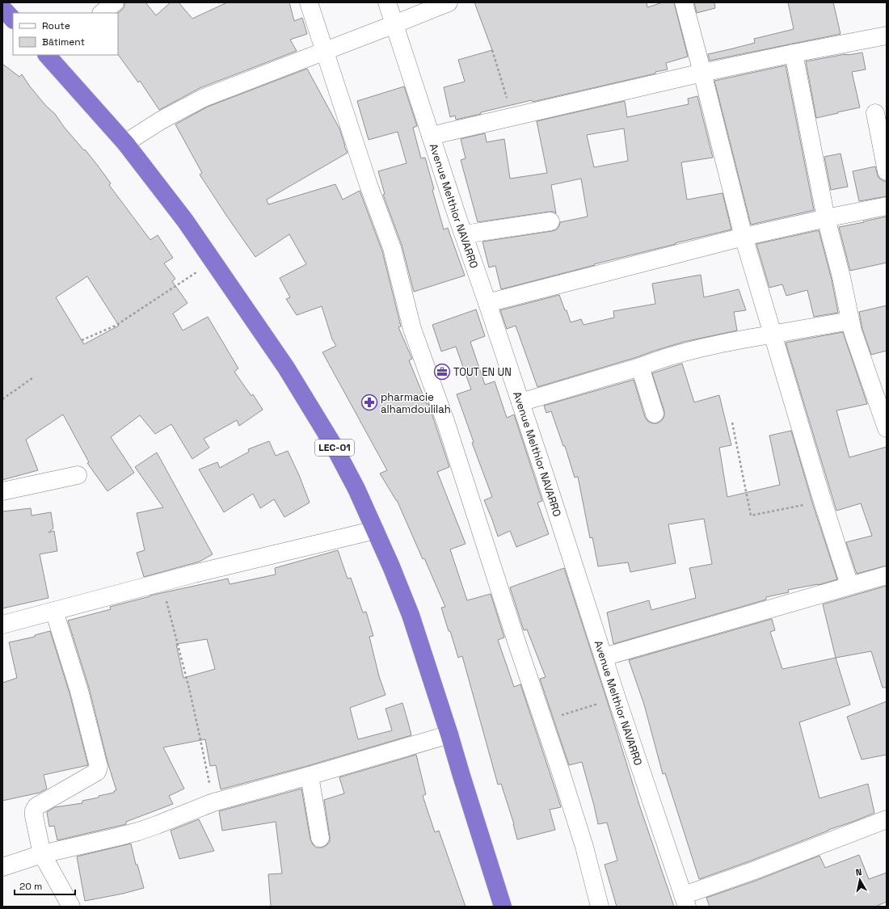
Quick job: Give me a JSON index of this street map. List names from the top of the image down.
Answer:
{
  "streets": {
    "highway": ["LEC-01"],
    "street": ["Avenue Melthior NAVARRO"]
  },
  "places": {
    "office": ["TOUT EN UN"],
    "pharmacy": ["pharmacie alhamdoulilah"]
  },
  "legend": ["Route", "Bâtiment"],
  "scale_bar": "20 m",
  "north": "top"
}
